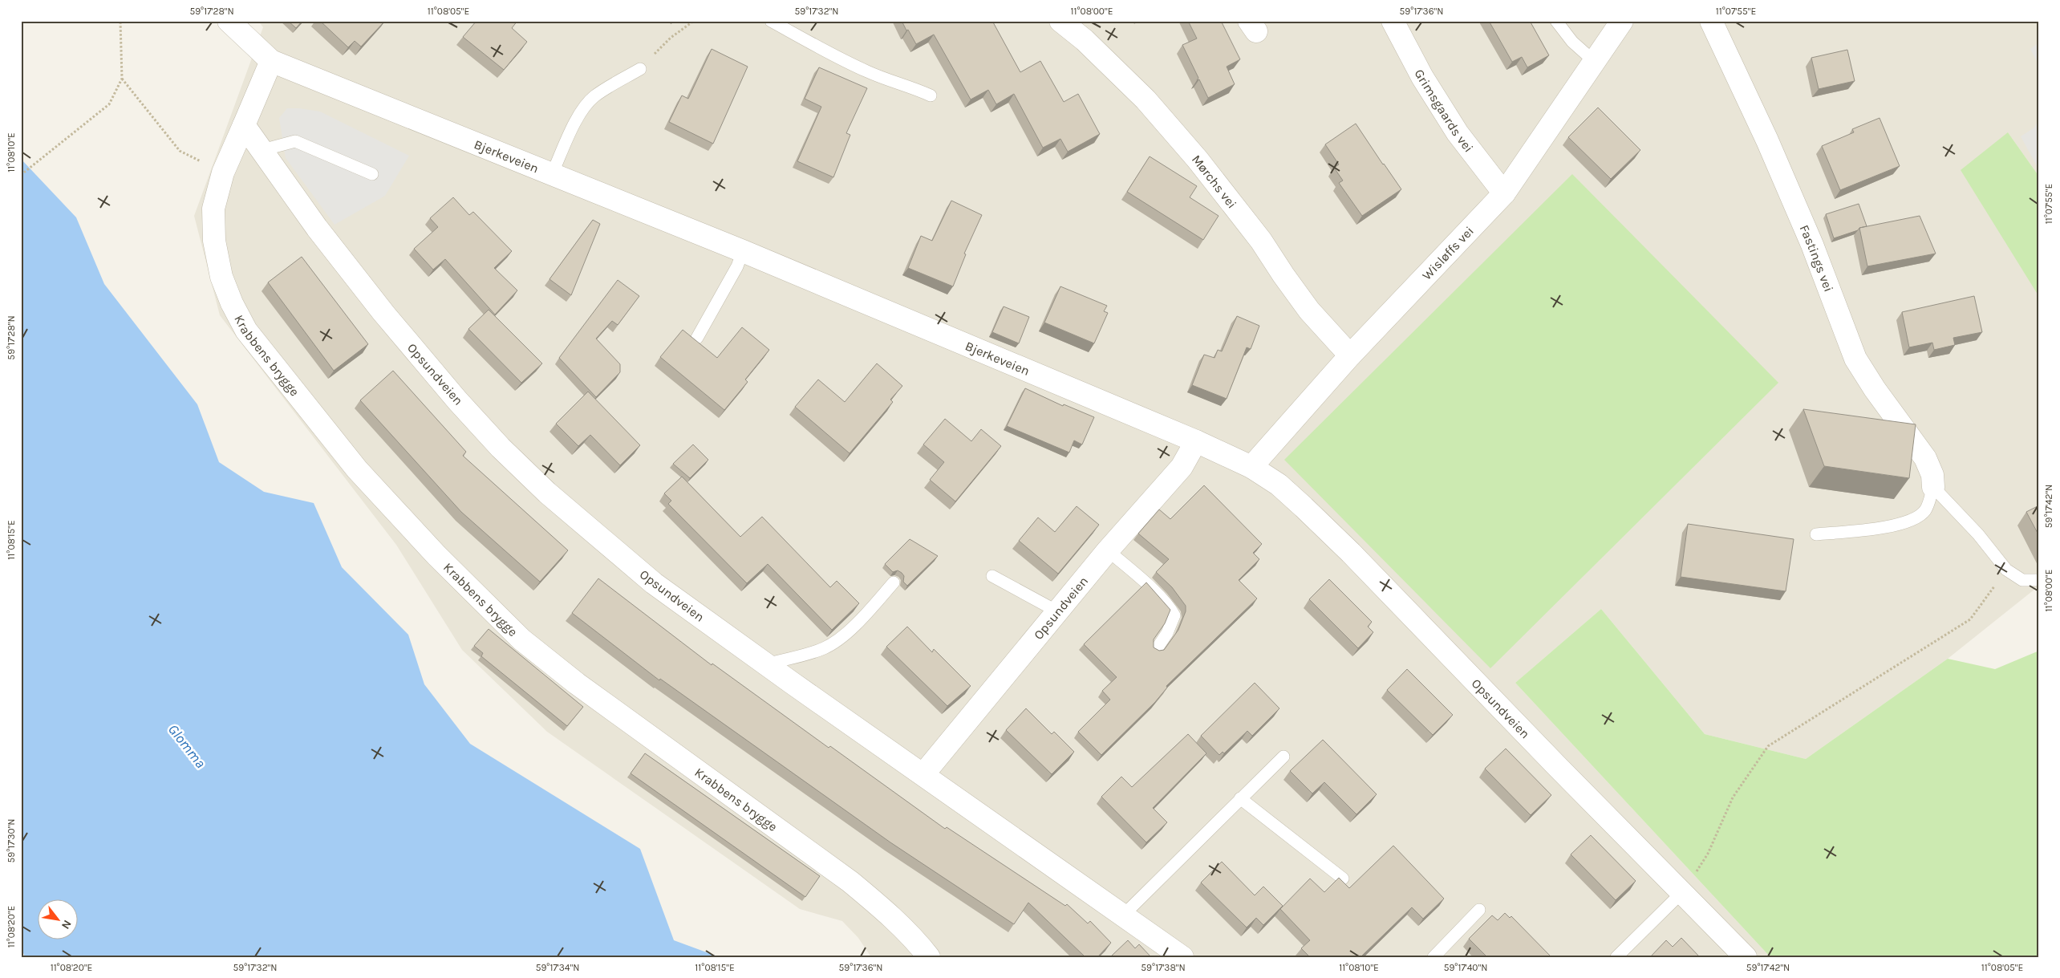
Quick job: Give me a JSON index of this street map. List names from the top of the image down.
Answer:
{
  "streets": {
    "street": [
      "Grimsgaards vei",
      "Bjerkeveien",
      "Mørchs vei",
      "Wisløffs vei",
      "Fastings vei",
      "Krabbens brygge",
      "Opsundveien"
    ]
  },
  "crossings": [
    ["Grimsgaards vei", "Wisløffs vei"],
    ["Bjerkeveien", "Wisløffs vei"],
    ["Bjerkeveien", "Opsundveien"],
    ["Mørchs vei", "Wisløffs vei"],
    ["Wisløffs vei", "Opsundveien"],
    ["Krabbens brygge", "Opsundveien"]
  ],
  "water": ["Glomma"],
  "north": "bottom right",
  "coordinates": [
    "59°17'28\"N",
    "11°08'05\"E",
    "59°17'32\"N",
    "11°08'00\"E",
    "59°17'36\"N",
    "11°07'55\"E",
    "11°08'10\"E",
    "59°17'42\"N",
    "11°08'15\"E",
    "59°17'30\"N",
    "11°08'20\"E",
    "59°17'34\"N",
    "59°17'38\"N",
    "59°17'40\"N"
  ]
}
